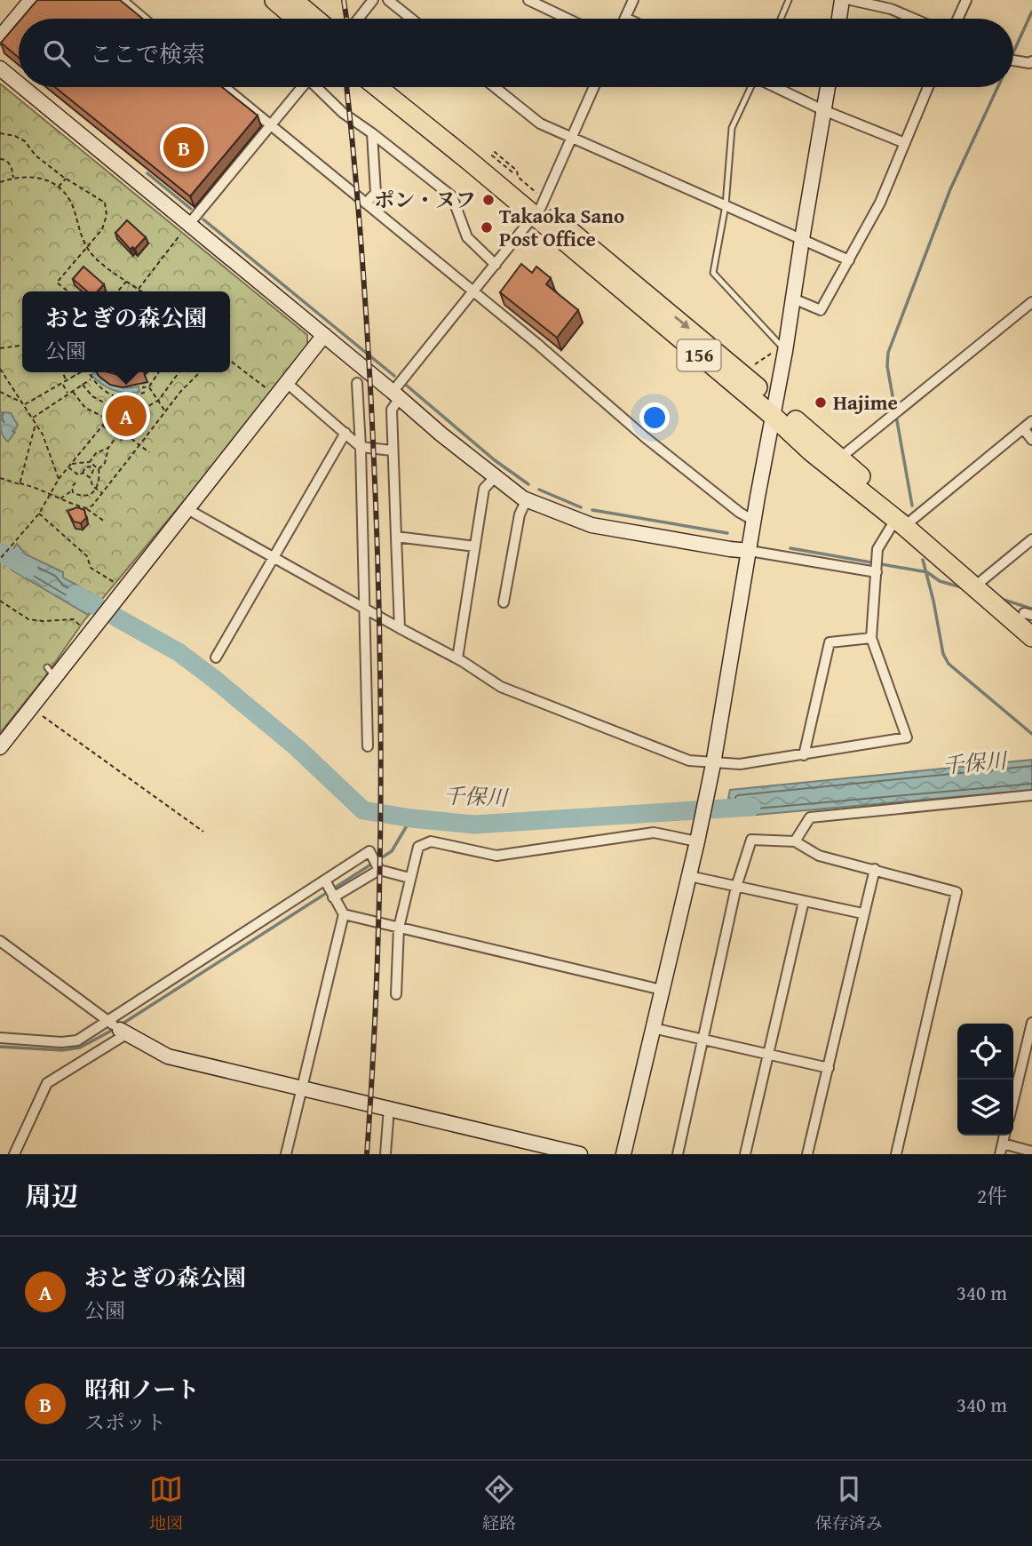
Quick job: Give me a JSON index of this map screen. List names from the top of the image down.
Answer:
{
  "streets": {
    "highway": ["156"]
  },
  "water": ["千保川"],
  "places": ["ポン・ヌフ", "Takaoka Sano Post Office", "Hajime"],
  "page": {
    "search": "ここで検索",
    "pins": ["B", "A"],
    "popup": ["おとぎの森公園", "公園"],
    "heading": ["周辺", "2件"],
    "list": [
      {
        "mark": "A",
        "name": "おとぎの森公園",
        "note": "公園",
        "value": "340 m"
      },
      {
        "mark": "B",
        "name": "昭和ノート",
        "note": "スポット",
        "value": "340 m"
      }
    ],
    "nav": ["地図", "経路", "保存済み"]
  }
}
